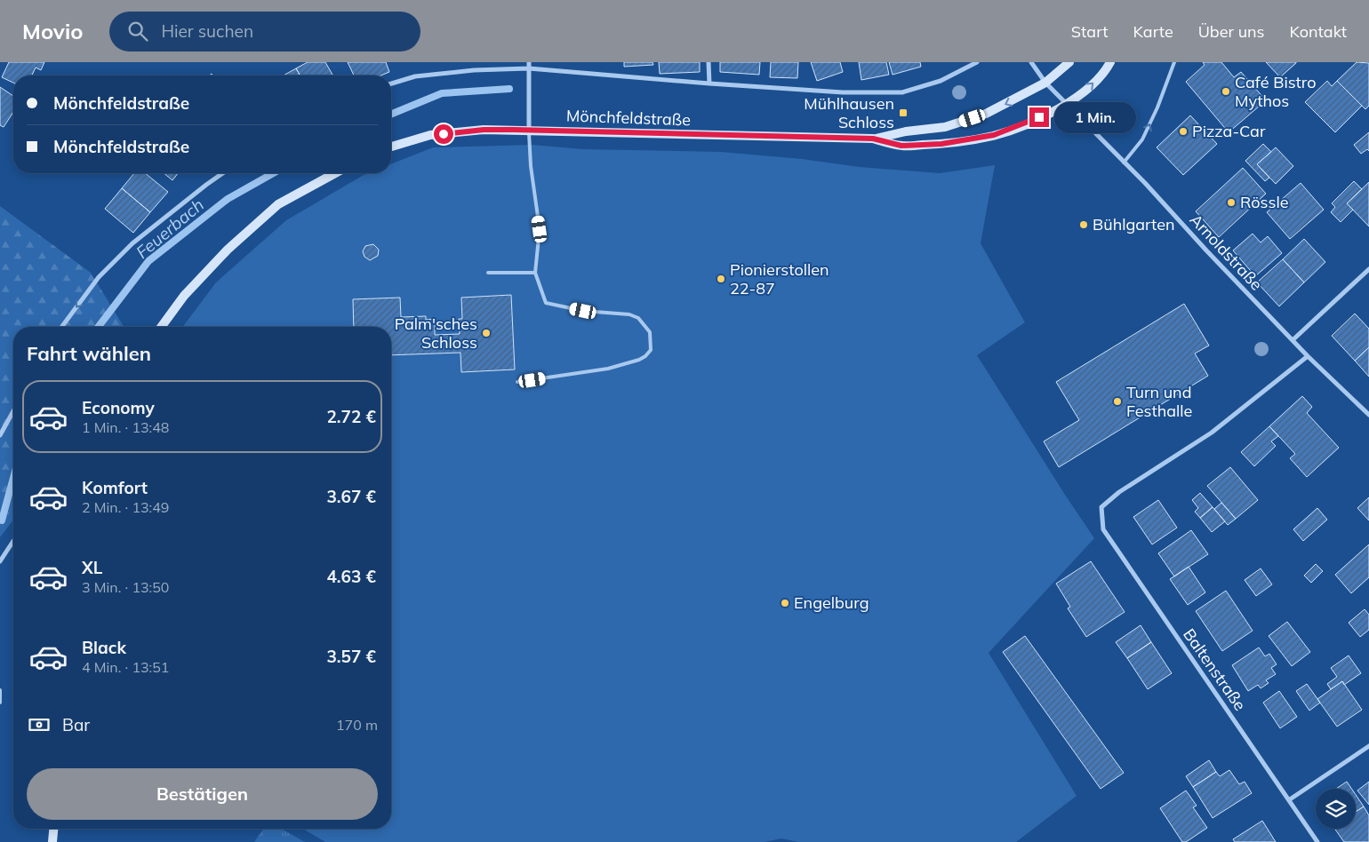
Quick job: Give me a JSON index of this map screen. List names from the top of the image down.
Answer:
{
  "streets": {
    "main road": ["Mönchfeldstraße"],
    "street": ["Arnoldstraße", "Baltenstraße"]
  },
  "crossings": [
    ["Mönchfeldstraße", "Arnoldstraße"],
    ["Arnoldstraße", "Baltenstraße"]
  ],
  "water": ["Feuerbach"],
  "places": {
    "other": [
      "Café Bistro Mythos",
      "Pizza-Car",
      "Rössle",
      "Bühlgarten",
      "Pionierstollen 22-87",
      "Palm'sches Schloss",
      "Turn und Festhalle",
      "Engelburg"
    ],
    "transit": ["Mühlhausen Schloss"]
  },
  "page": {
    "header": "Movio",
    "search": "Hier suchen",
    "nav": [
      "Start",
      "Karte",
      "Über uns",
      "Kontakt"
    ],
    "banner": ["Mönchfeldstraße", "Mönchfeldstraße"],
    "bubble": "1 Min.",
    "heading": "Fahrt wählen",
    "list": [
      {
        "name": "Economy",
        "note": "1 Min. · 13:48",
        "value": "2.72 €"
      },
      {
        "name": "Komfort",
        "note": "2 Min. · 13:49",
        "value": "3.67 €"
      },
      {
        "name": "XL",
        "note": "3 Min. · 13:50",
        "value": "4.63 €"
      },
      {
        "name": "Black",
        "note": "4 Min. · 13:51",
        "value": "3.57 €"
      }
    ],
    "pay": ["Bar", "170 m"],
    "buttons": "Bestätigen"
  }
}
